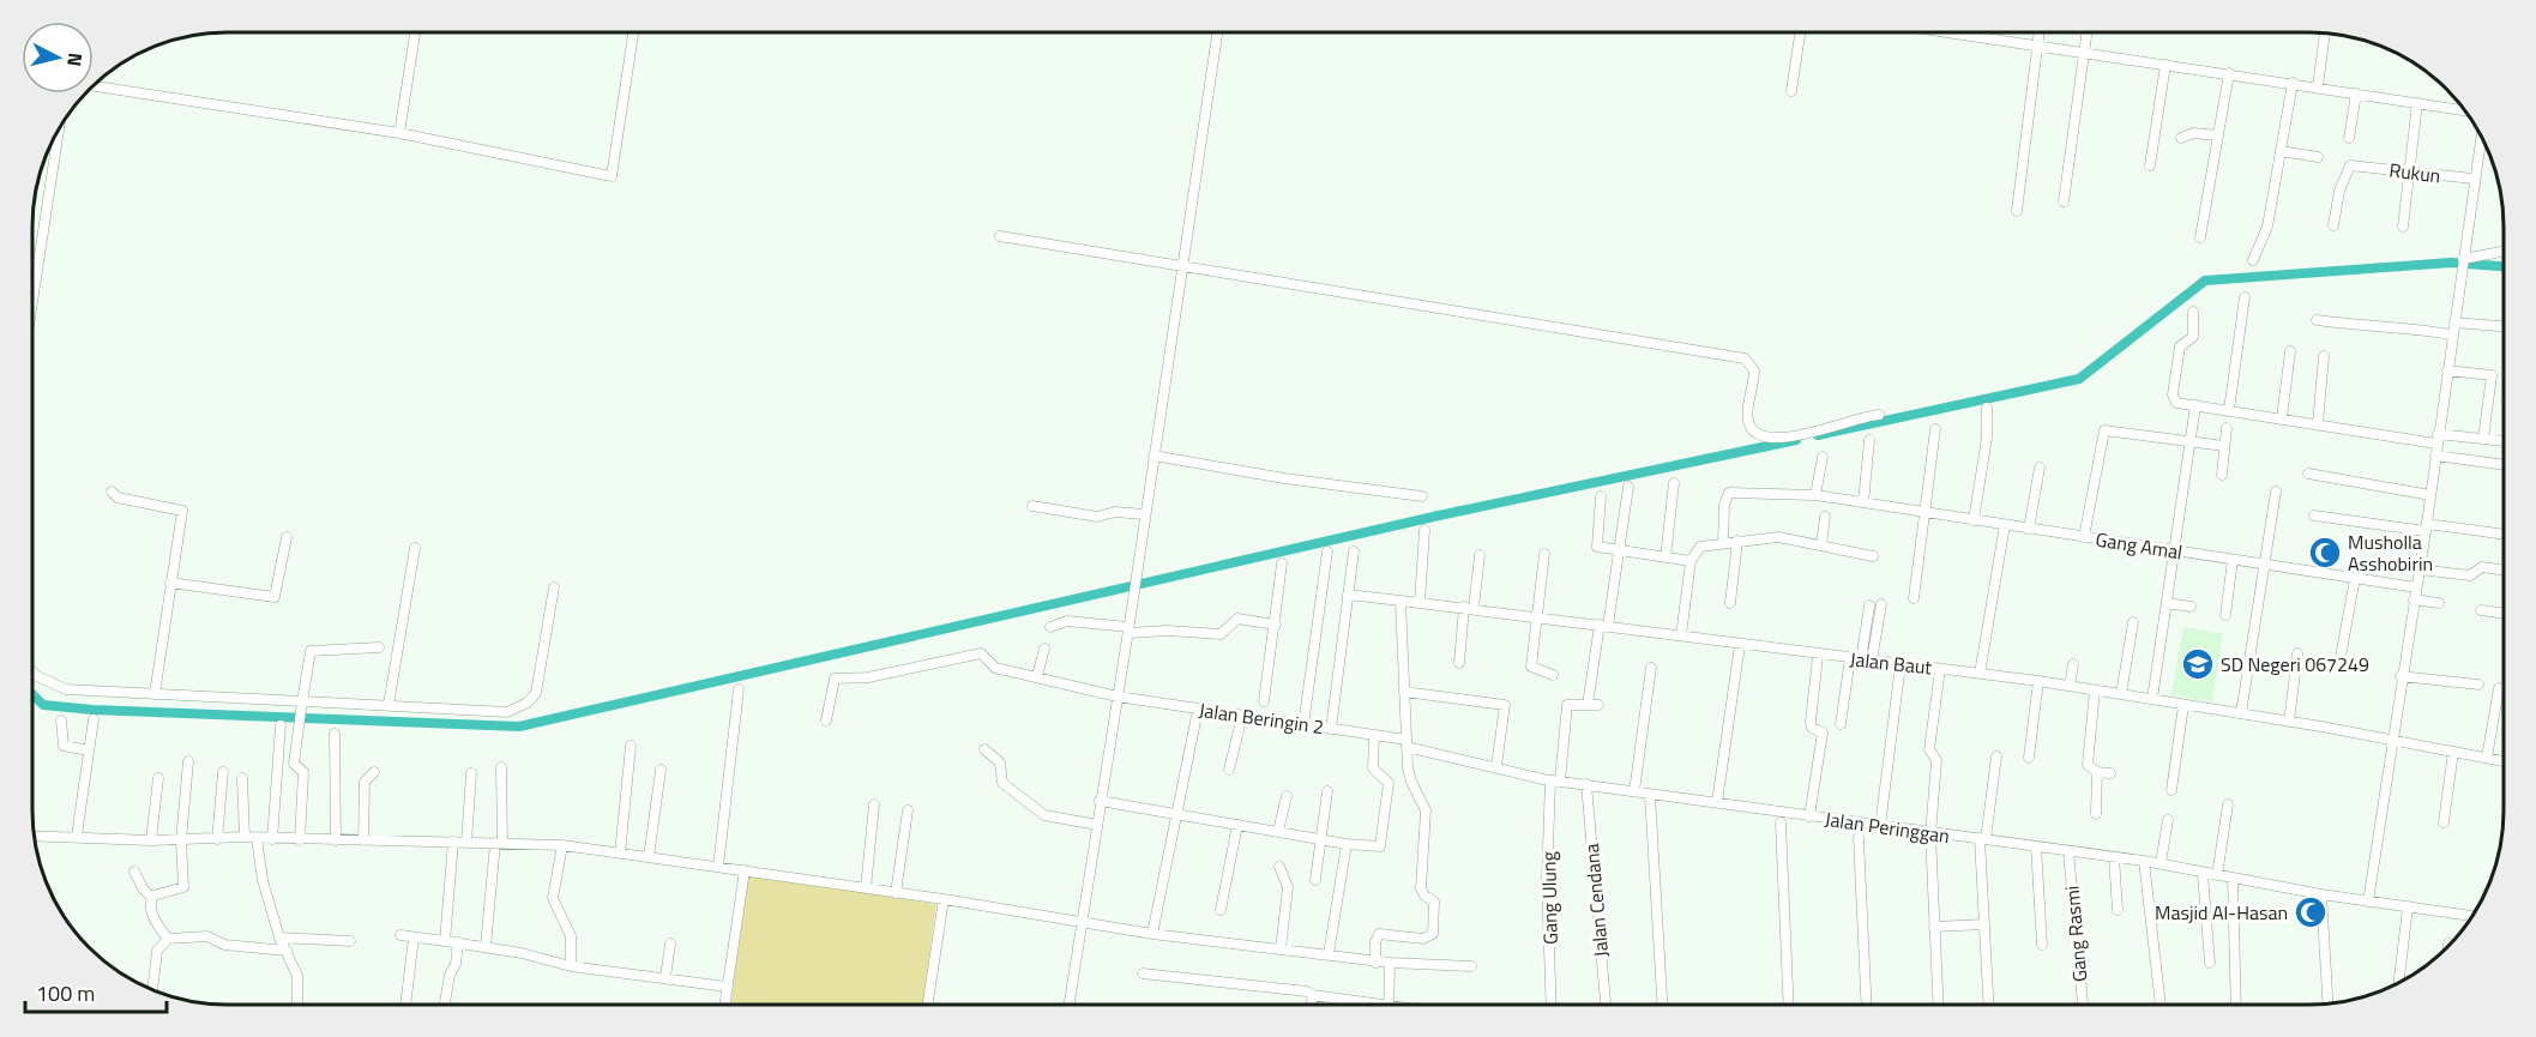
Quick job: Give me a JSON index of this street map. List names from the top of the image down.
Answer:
{
  "streets": {
    "street": [
      "Rukun",
      "Gang Amal",
      "Jalan Baut",
      "Jalan Beringin 2",
      "Jalan Peringgan",
      "Gang Ulung",
      "Jalan Cendana",
      "Gang Rasmi"
    ]
  },
  "crossings": [
    ["Jalan Baut", "Gang Ulung"],
    ["Jalan Beringin 2", "Jalan Peringgan"],
    ["Jalan Peringgan", "Gang Ulung"],
    ["Jalan Peringgan", "Jalan Cendana"],
    ["Jalan Peringgan", "Gang Rasmi"]
  ],
  "places": {
    "mosque": ["Musholla Asshobirin", "Masjid Al-Hasan"],
    "school or university": ["SD Negeri 067249"]
  },
  "scale_bar": "100 m",
  "north": "right"
}
